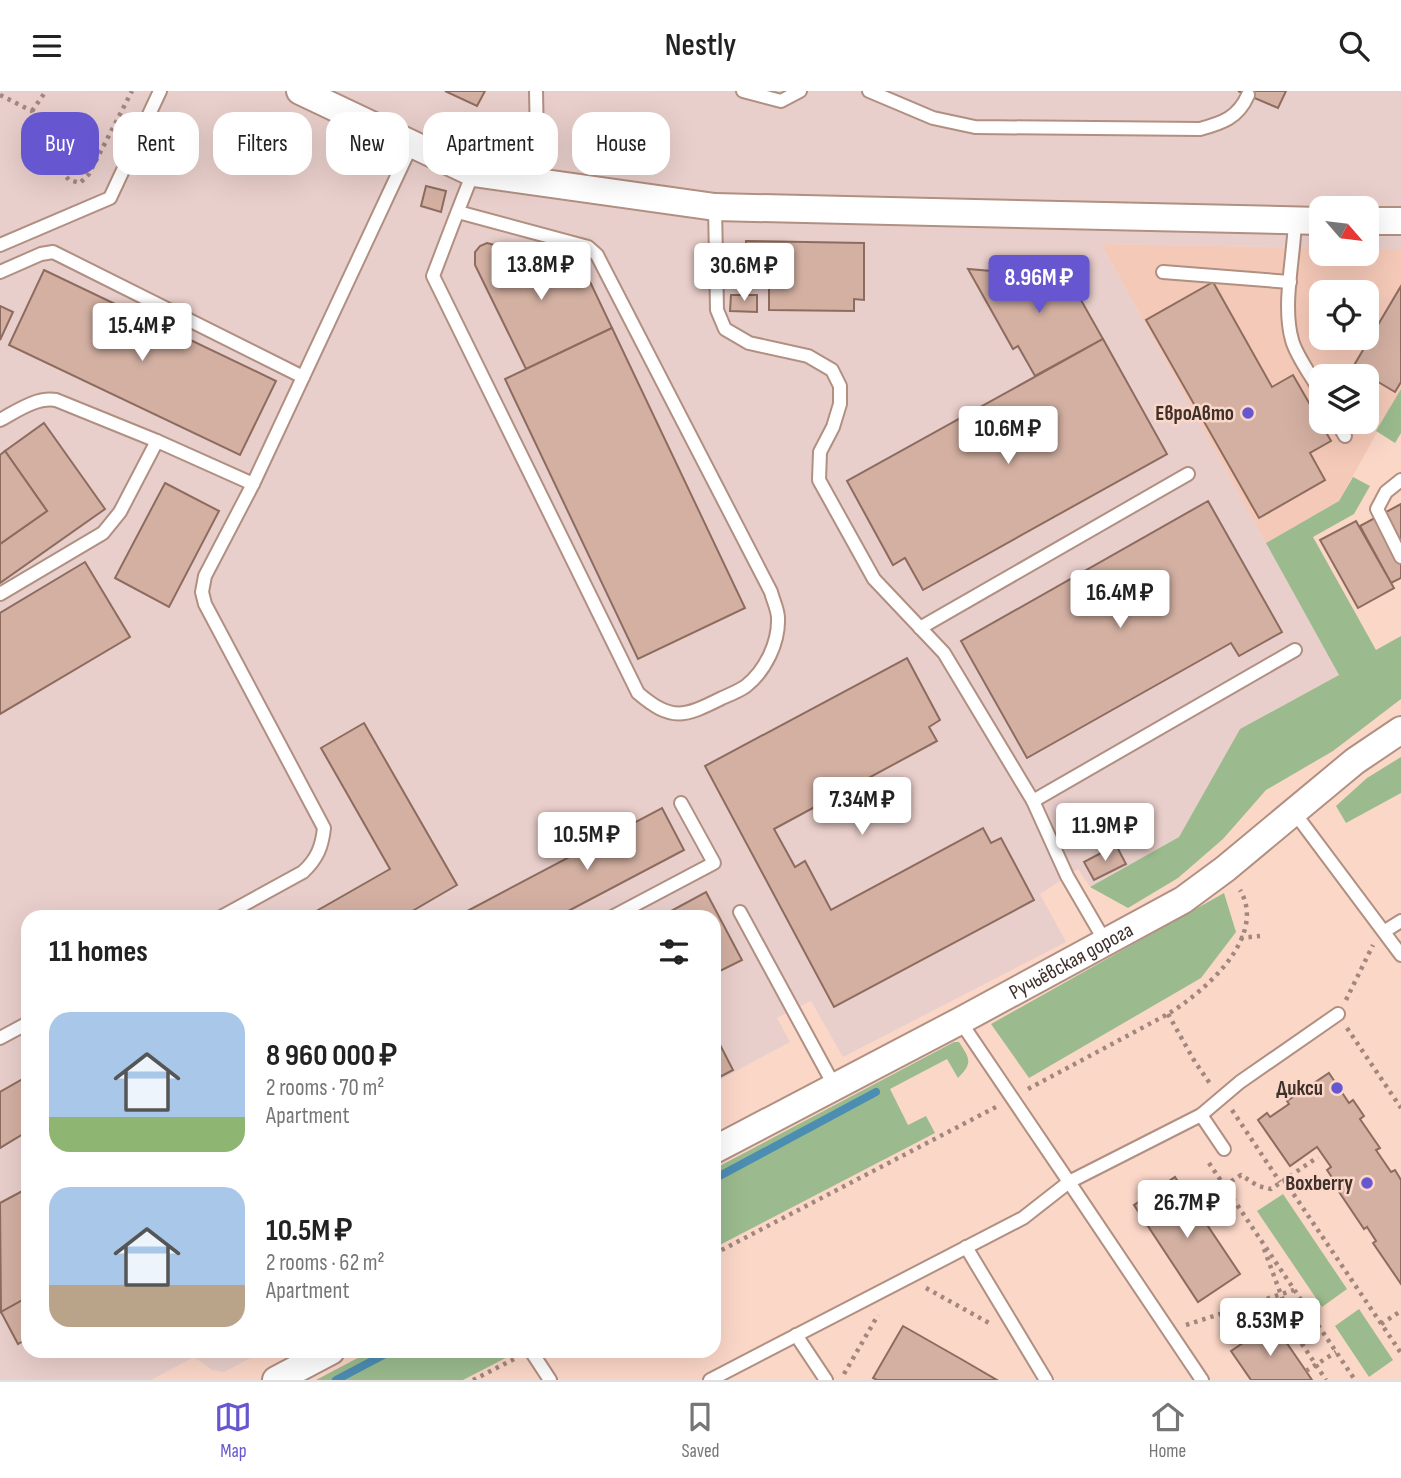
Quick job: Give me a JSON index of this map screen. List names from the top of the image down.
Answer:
{
  "streets": {
    "street": ["Ручьёвская дорога"]
  },
  "places": ["ЕвроАвто", "Дикси", "Boxberry"],
  "north": "bottom right",
  "page": {
    "header": "Nestly",
    "chip": [
      "Buy",
      "Rent",
      "Filters",
      "New",
      "Apartment",
      "House"
    ],
    "price": [
      "13.8M ₽",
      "30.6M ₽",
      "8.96M ₽",
      "15.4M ₽",
      "10.6M ₽",
      "16.4M ₽",
      "7.34M ₽",
      "11.9M ₽",
      "10.5M ₽",
      "26.7M ₽",
      "8.53M ₽"
    ],
    "heading": "11 homes",
    "list": [
      {
        "name": "8 960 000 ₽",
        "note": "2 rooms · 70 m² · Apartment"
      },
      {
        "name": "10.5M ₽",
        "note": "2 rooms · 62 m² · Apartment"
      }
    ],
    "tabs": ["Map", "Saved", "Home"]
  }
}
